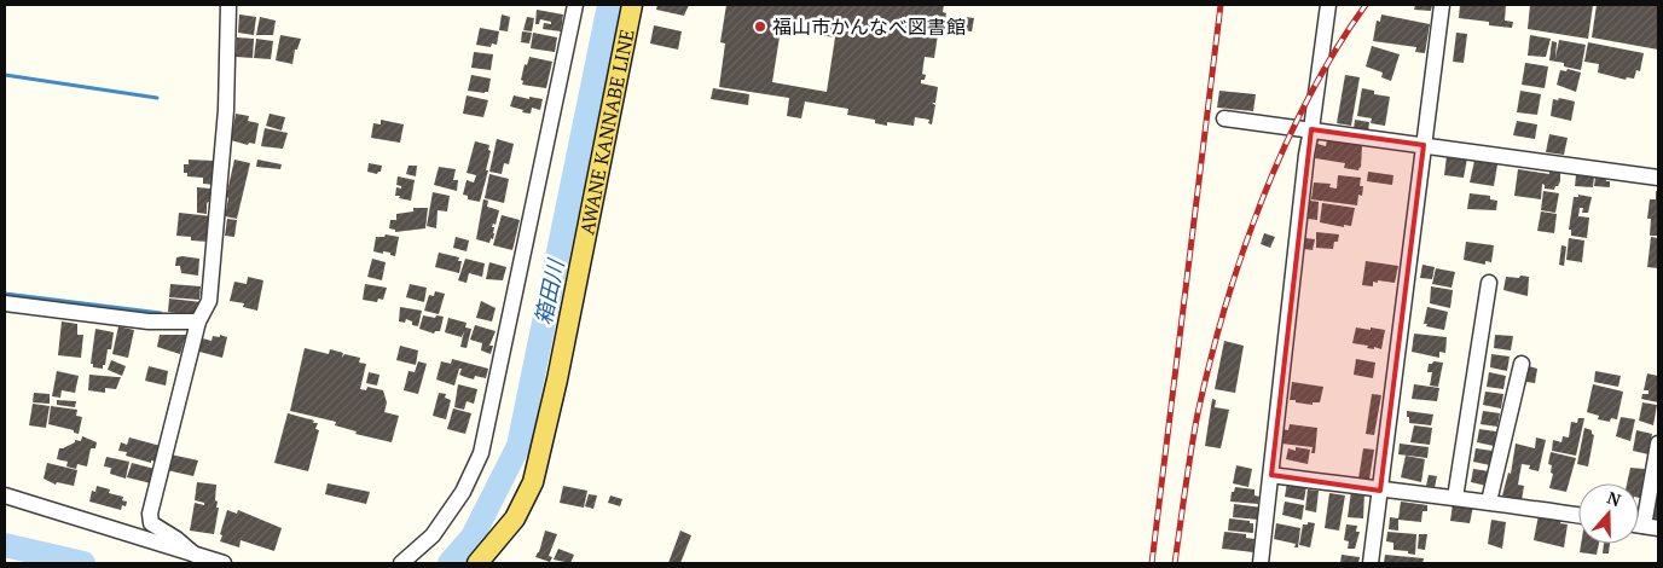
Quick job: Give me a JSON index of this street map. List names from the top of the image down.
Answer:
{
  "streets": {
    "main road": ["AWANE KANNABE LINE"]
  },
  "water": ["箱田川"],
  "places": ["福山市かんなべ図書館"],
  "north": "top"
}
